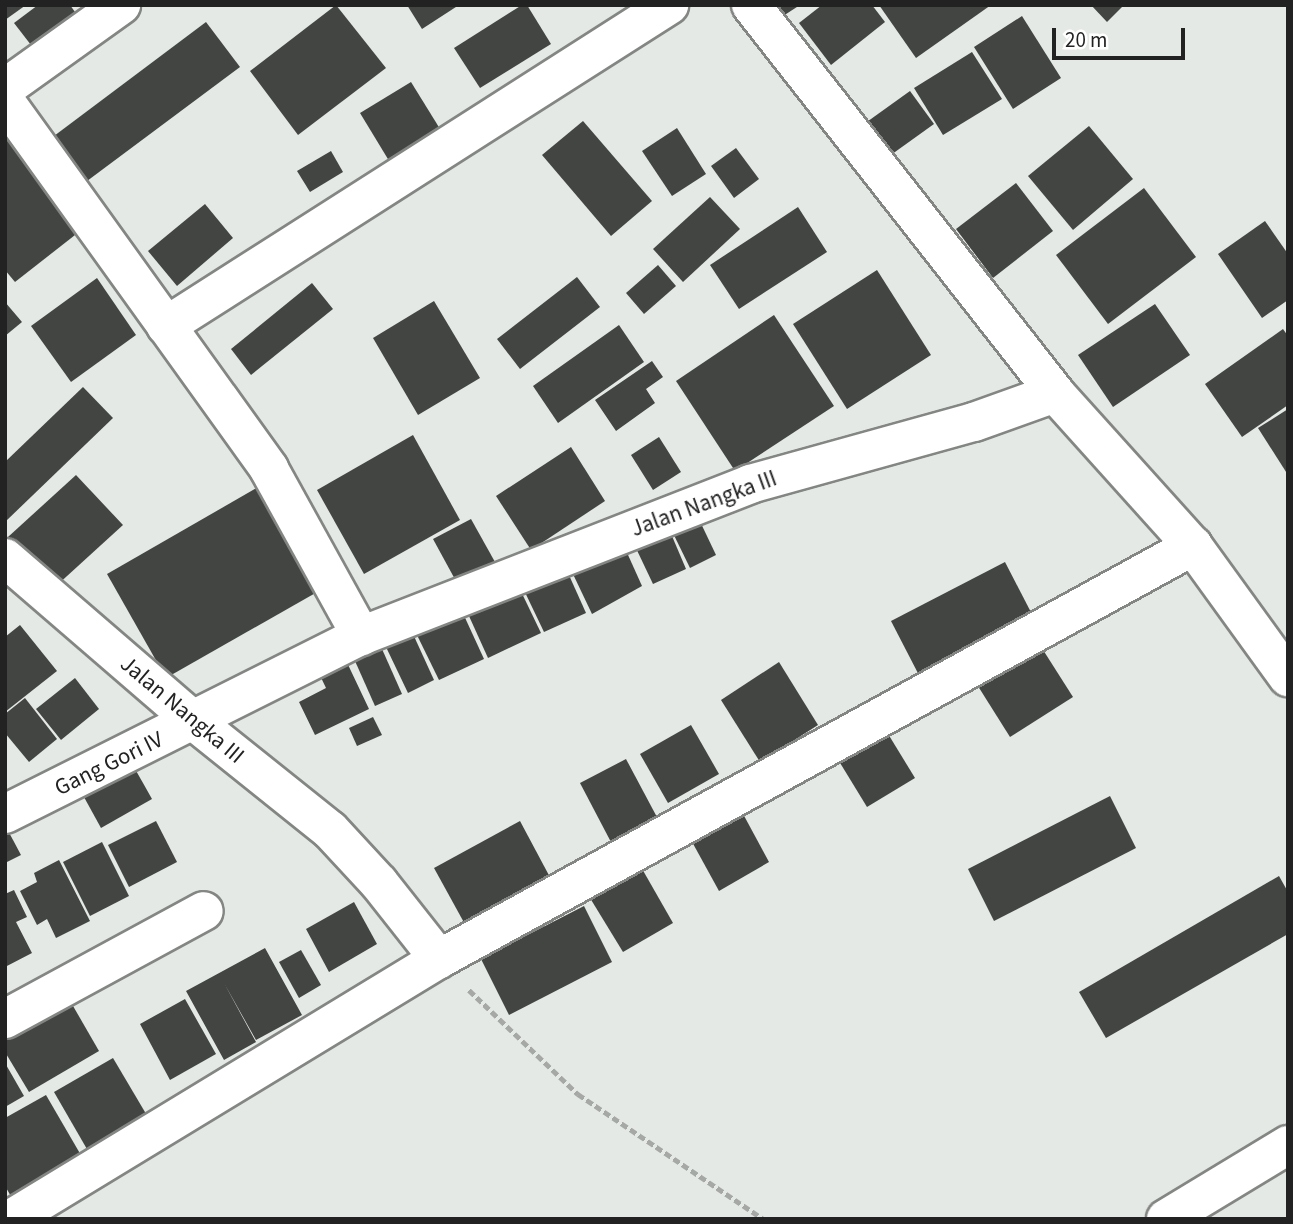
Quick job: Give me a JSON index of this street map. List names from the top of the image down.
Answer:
{
  "streets": {
    "street": ["Jalan Nangka III", "Gang Gori IV"]
  },
  "crossings": [
    ["Jalan Nangka III", "Gang Gori IV"]
  ],
  "scale_bar": "20 m"
}
